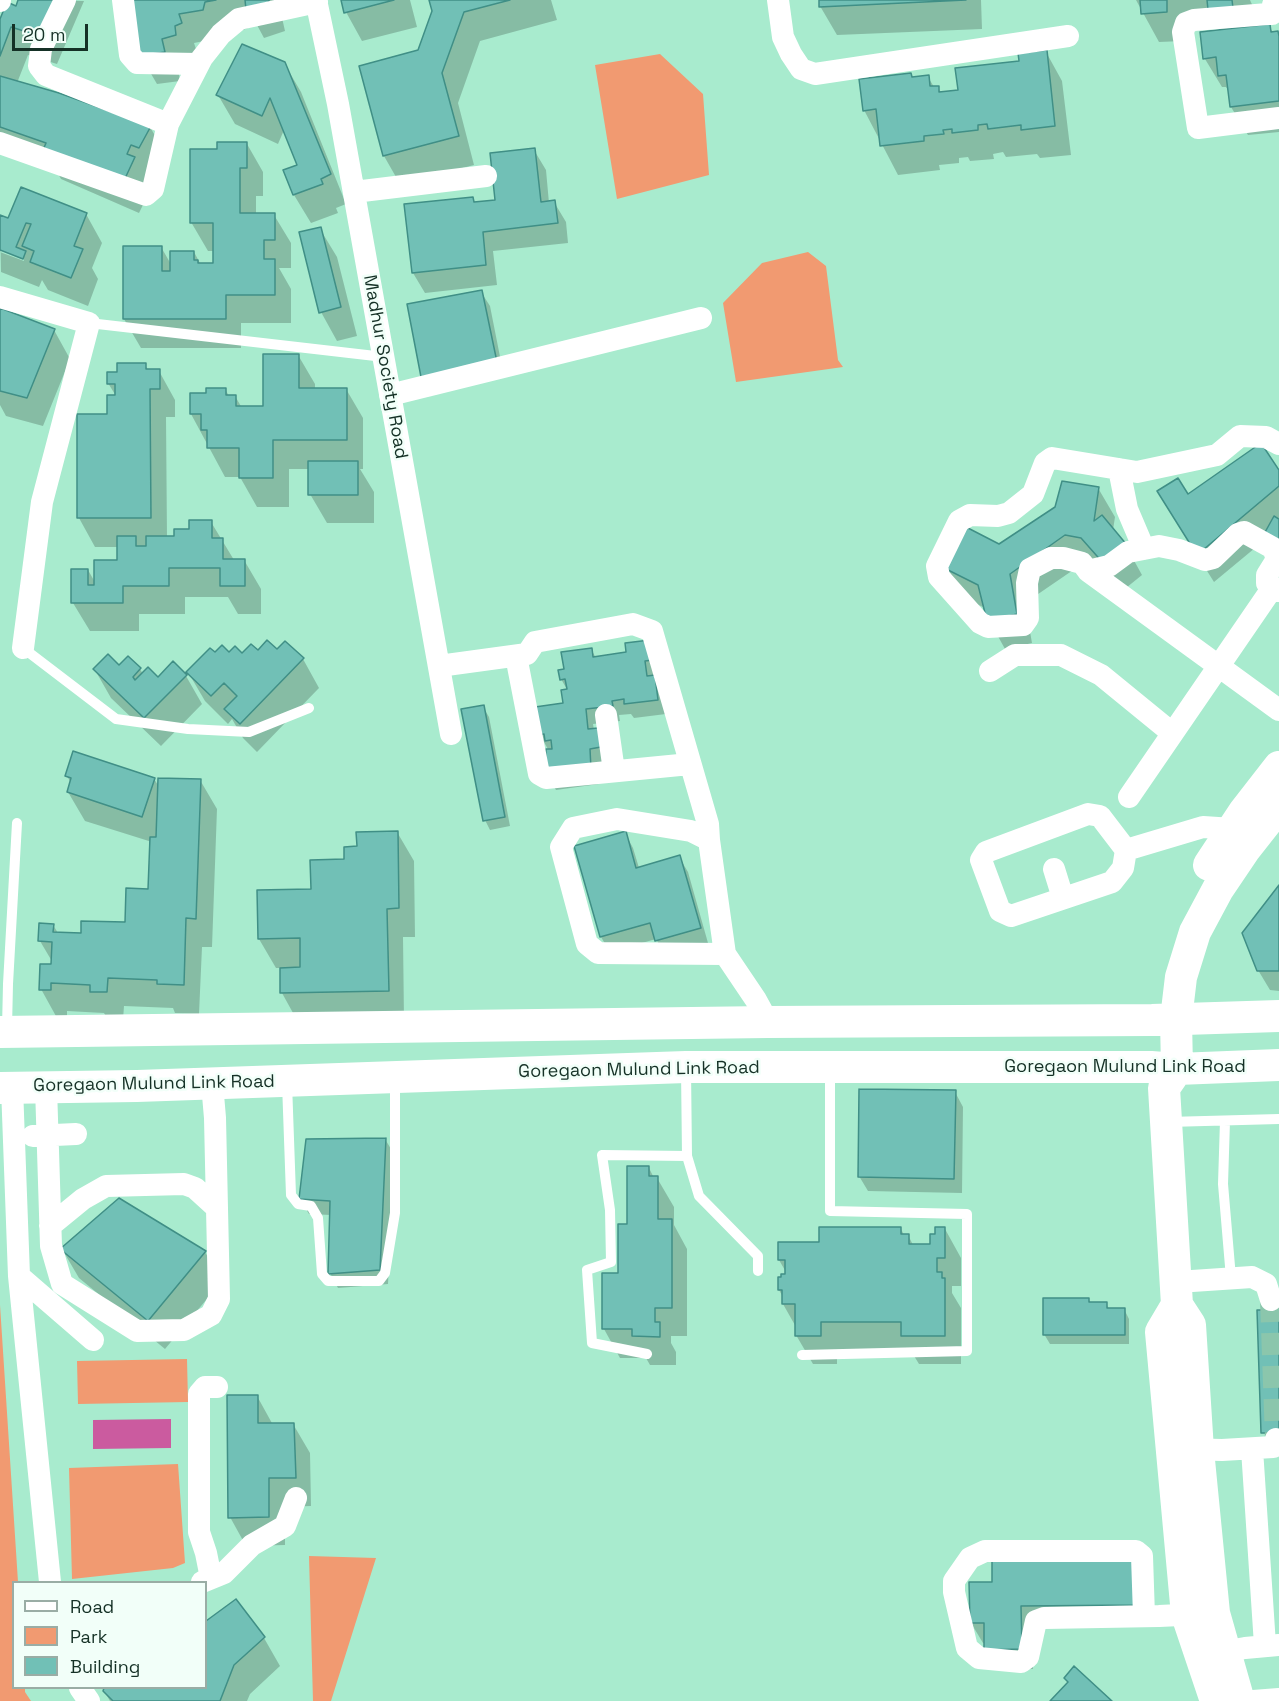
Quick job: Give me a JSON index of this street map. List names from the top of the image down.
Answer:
{
  "streets": {
    "main road": ["Goregaon Mulund Link Road"],
    "street": ["Madhur Society Road"]
  },
  "legend": ["Road", "Park", "Building"],
  "scale_bar": "20 m"
}
